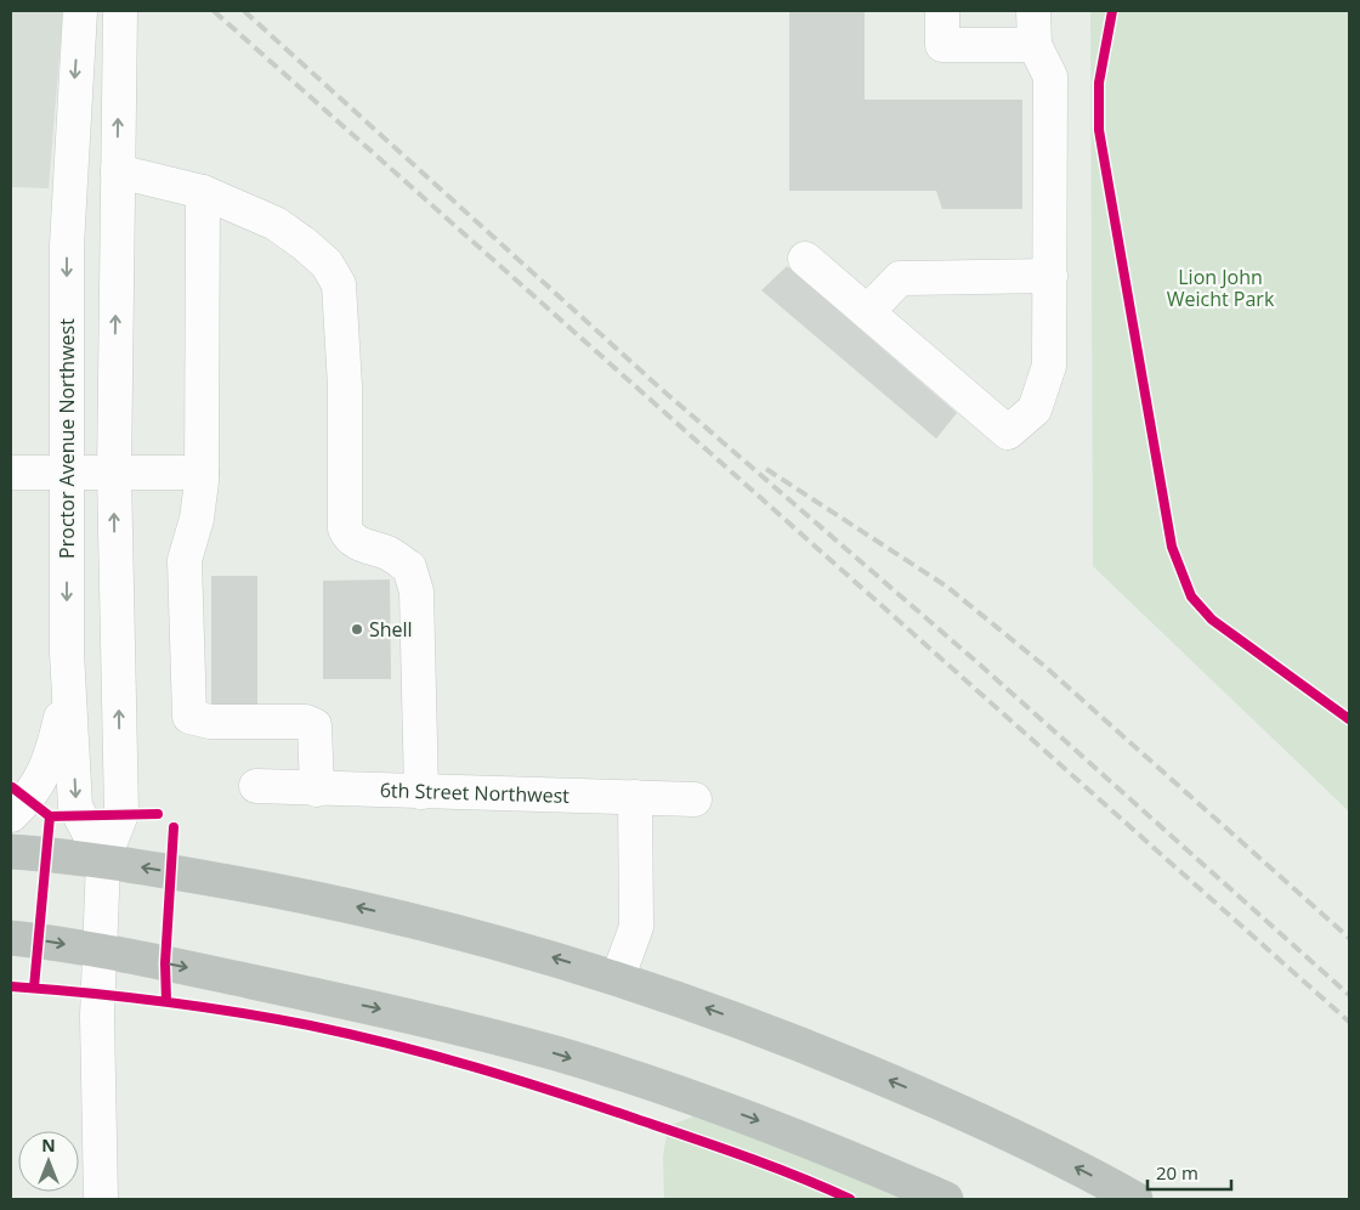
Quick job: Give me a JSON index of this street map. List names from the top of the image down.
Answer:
{
  "streets": {
    "street": ["Proctor Avenue Northwest", "6th Street Northwest"]
  },
  "parks": ["Lion John Weicht Park"],
  "places": ["Shell"],
  "scale_bar": "20 m",
  "north": "top"
}
